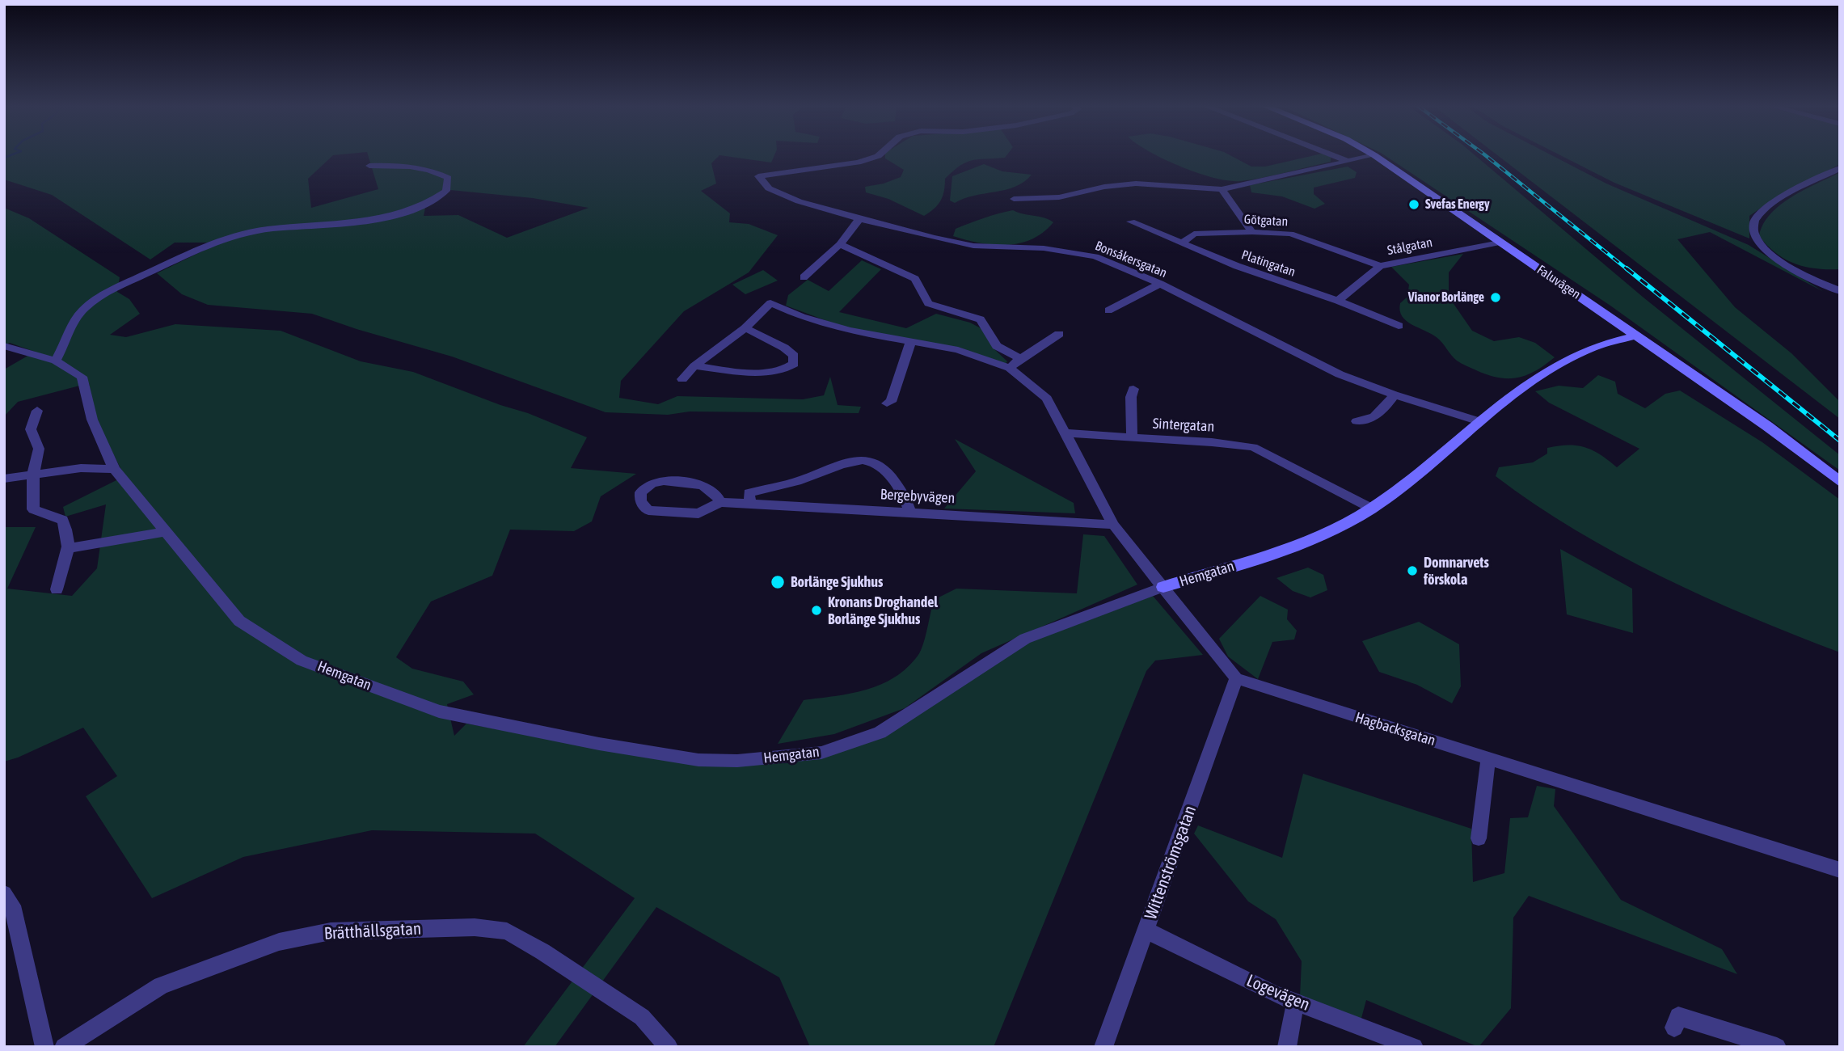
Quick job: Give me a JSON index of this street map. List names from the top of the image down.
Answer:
{
  "streets": {
    "street": [
      "Götgatan",
      "Stålgatan",
      "Bonsåkersgatan",
      "Platingatan",
      "Faluvägen",
      "Sintergatan",
      "Bergebyvägen",
      "Hemgatan",
      "Hagbacksgatan",
      "Wittenströmsgatan",
      "Brätthällsgatan",
      "Logevägen"
    ]
  },
  "crossings": [
    ["Götgatan", "Stålgatan"],
    ["Götgatan", "Platingatan"],
    ["Stålgatan", "Platingatan"],
    ["Stålgatan", "Faluvägen"],
    ["Bonsåkersgatan", "Hemgatan"],
    ["Faluvägen", "Hemgatan"],
    ["Sintergatan", "Hemgatan"],
    ["Hagbacksgatan", "Wittenströmsgatan"],
    ["Wittenströmsgatan", "Logevägen"]
  ],
  "places": [
    "Svefas Energy",
    "Vianor Borlänge",
    "Domnarvets förskola",
    "Borlänge Sjukhus",
    "Kronans Droghandel Borlänge Sjukhus"
  ]
}
